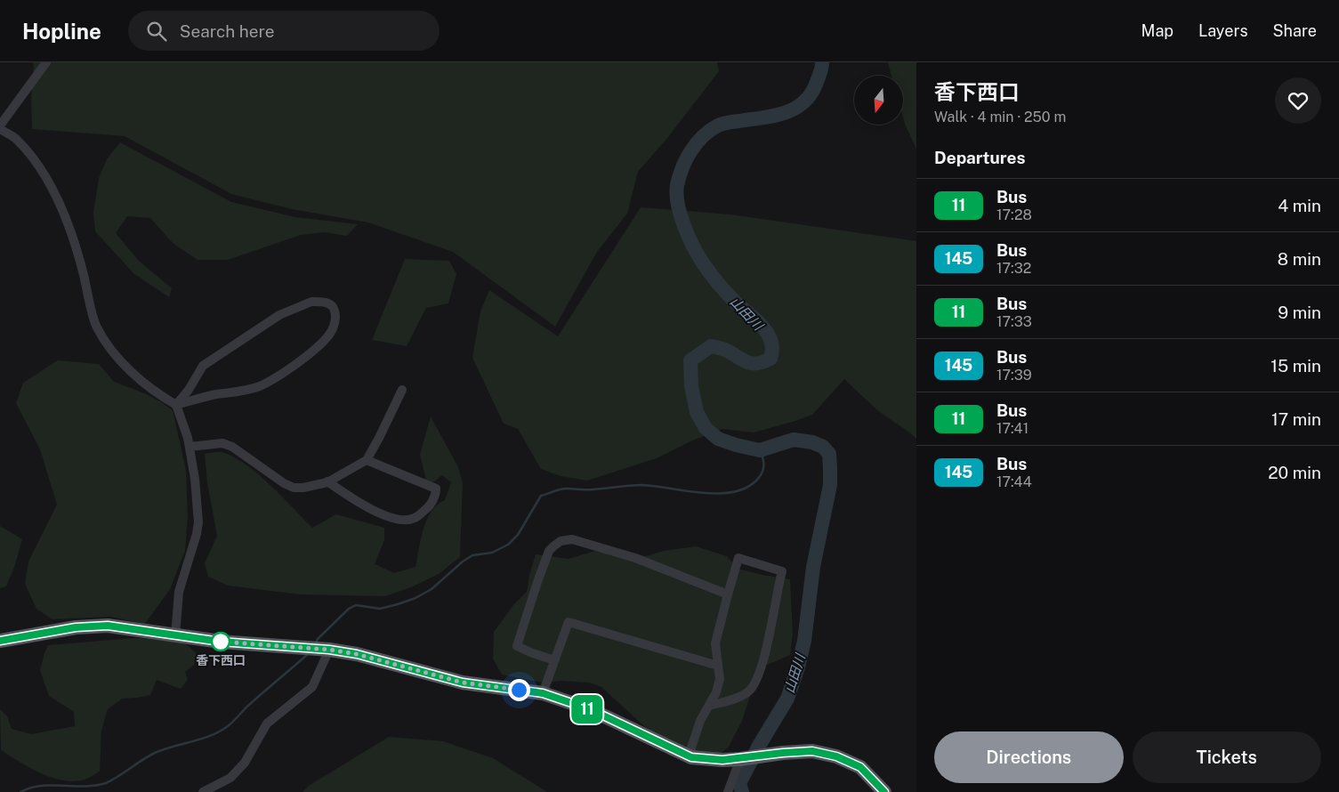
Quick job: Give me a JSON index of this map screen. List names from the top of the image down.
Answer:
{
  "water": ["山田川"],
  "places": ["香下西口"],
  "lines": ["bus line 11"],
  "north": "bottom",
  "page": {
    "header": "Hopline",
    "search": "Search here",
    "nav": ["Map", "Layers", "Share"],
    "on_map": "11",
    "heading": [
      ["香下西口", "Walk · 4 min · 250 m"],
      "Departures"
    ],
    "list": [
      {
        "mark": "11",
        "name": "Bus",
        "note": "17:28",
        "value": "4 min"
      },
      {
        "mark": "145",
        "name": "Bus",
        "note": "17:32",
        "value": "8 min"
      },
      {
        "mark": "11",
        "name": "Bus",
        "note": "17:33",
        "value": "9 min"
      },
      {
        "mark": "145",
        "name": "Bus",
        "note": "17:39",
        "value": "15 min"
      },
      {
        "mark": "11",
        "name": "Bus",
        "note": "17:41",
        "value": "17 min"
      },
      {
        "mark": "145",
        "name": "Bus",
        "note": "17:44",
        "value": "20 min"
      }
    ],
    "buttons": ["Directions", "Tickets"]
  }
}
